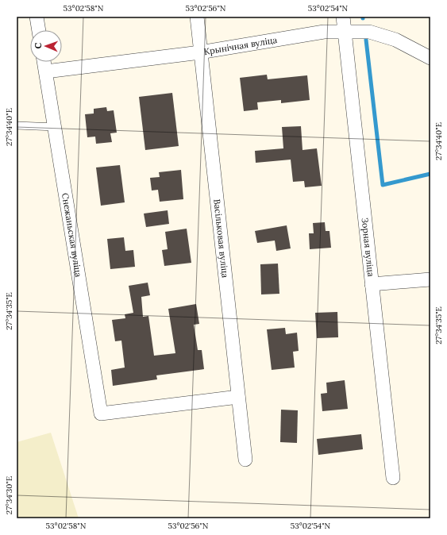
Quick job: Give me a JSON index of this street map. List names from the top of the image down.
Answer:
{
  "streets": {
    "street": [
      "Крынічная вуліца",
      "Снежаньская вуліца",
      "Васільковая вуліца",
      "Зорная вуліца"
    ]
  },
  "crossings": [
    ["Крынічная вуліца", "Снежаньская вуліца"],
    ["Крынічная вуліца", "Васільковая вуліца"],
    ["Крынічная вуліца", "Зорная вуліца"],
    ["Снежаньская вуліца", "Васільковая вуліца"]
  ],
  "north": "left",
  "coordinates": [
    "53°02'58\"N",
    "53°02'56\"N",
    "53°02'54\"N",
    "27°34'40\"E",
    "27°34'35\"E",
    "27°34'30\"E"
  ]
}
